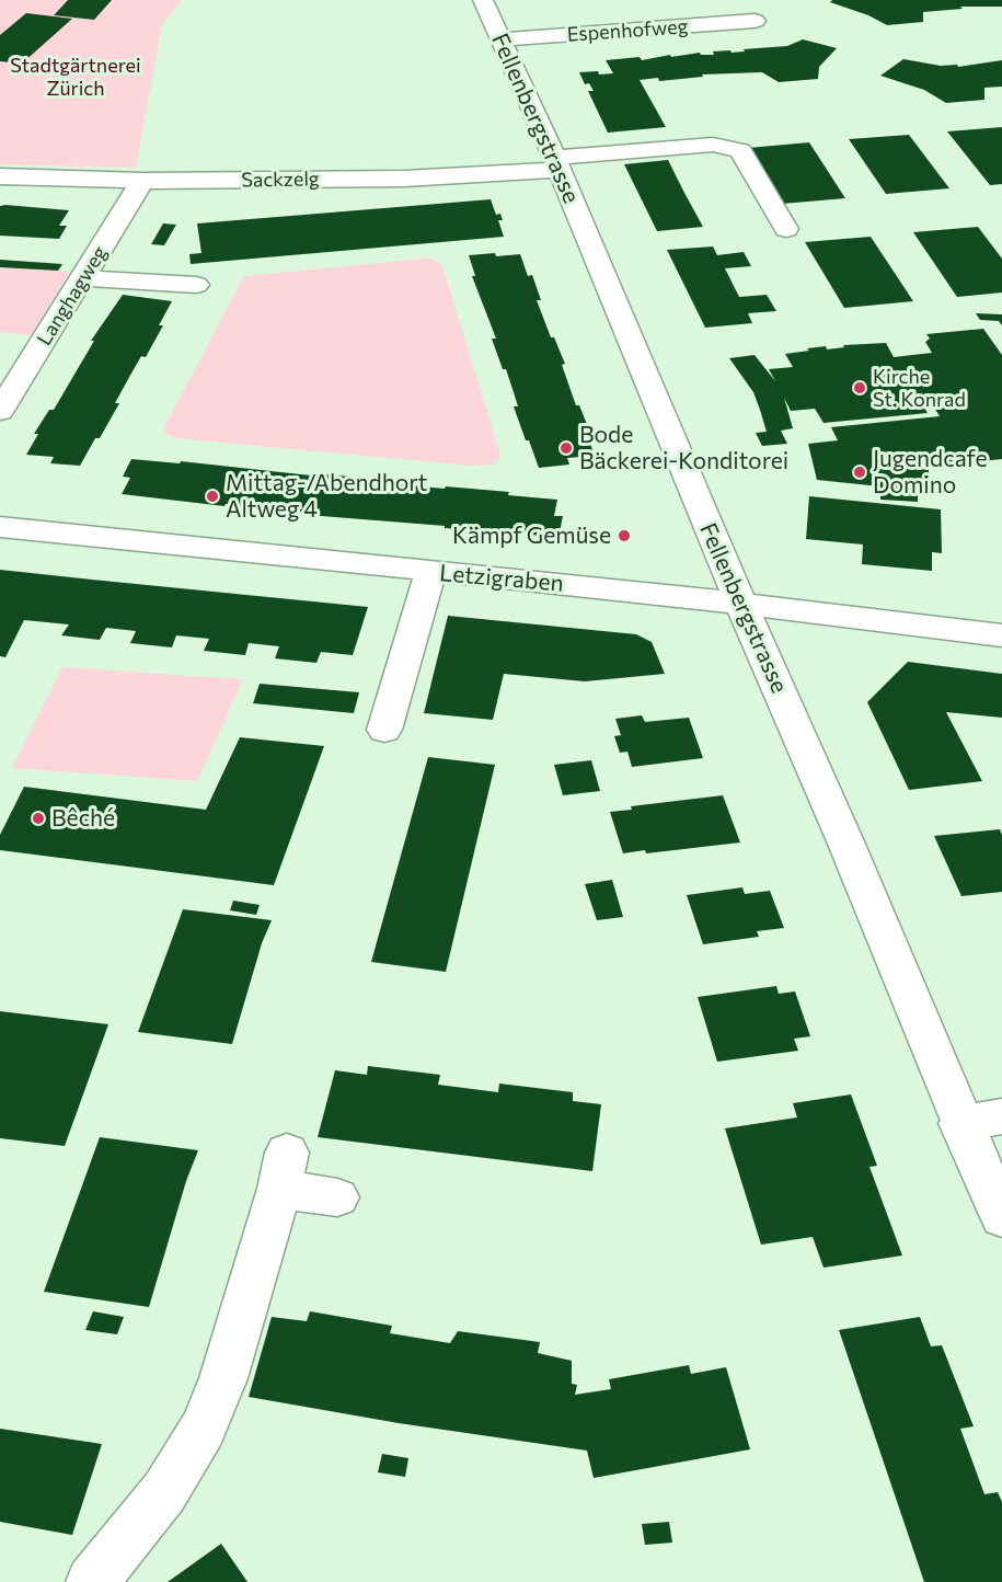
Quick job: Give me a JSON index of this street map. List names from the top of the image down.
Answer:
{
  "streets": {
    "street": [
      "Espenhofweg",
      "Fellenbergstrasse",
      "Sackzelg",
      "Langhagweg",
      "Letzigraben"
    ]
  },
  "crossings": [
    ["Espenhofweg", "Fellenbergstrasse"],
    ["Fellenbergstrasse", "Sackzelg"],
    ["Fellenbergstrasse", "Letzigraben"],
    ["Sackzelg", "Langhagweg"]
  ],
  "parks": ["Stadtgärtnerei Zürich"],
  "places": [
    "Kirche St. Konrad",
    "Bode Bäckerei-Konditorei",
    "Jugendcafe Domino",
    "Mittag-/Abendhort Altweg 4",
    "Kämpf Gemüse",
    "Bêché"
  ]
}
